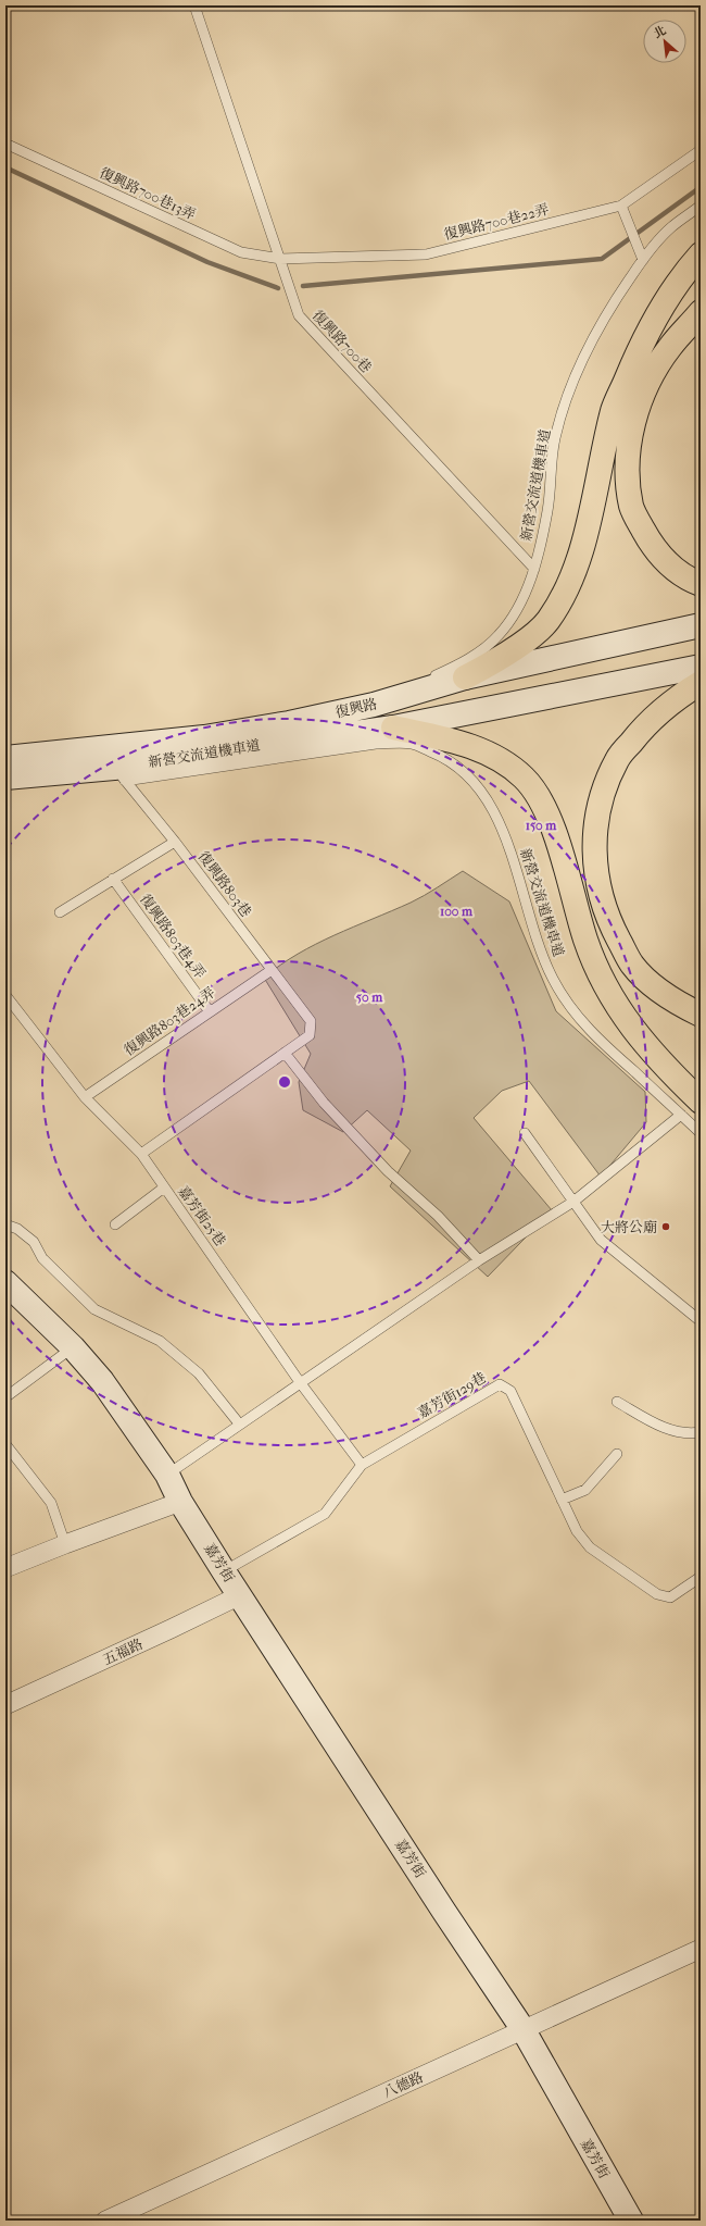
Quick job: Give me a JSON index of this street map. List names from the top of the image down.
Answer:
{
  "streets": {
    "main road": ["復興路", "嘉芳街"],
    "street": ["五福路", "八德路"],
    "lane": [
      "復興路700巷13弄",
      "復興路700巷22弄",
      "復興路700巷",
      "新營交流道機車道",
      "復興路803巷",
      "復興路803巷4弄",
      "復興路803巷24弄",
      "嘉芳街25巷",
      "嘉芳街129巷"
    ]
  },
  "crossings": [
    ["復興路700巷13弄", "復興路700巷22弄"],
    ["復興路700巷13弄", "復興路700巷"],
    ["復興路700巷22弄", "復興路700巷"],
    ["復興路700巷", "新營交流道機車道"],
    ["新營交流道機車道", "復興路"],
    ["新營交流道機車道", "復興路803巷"],
    ["復興路", "復興路803巷"],
    ["復興路803巷", "復興路803巷24弄"],
    ["復興路803巷4弄", "復興路803巷24弄"],
    ["復興路803巷24弄", "嘉芳街25巷"],
    ["嘉芳街25巷", "嘉芳街129巷"],
    ["嘉芳街129巷", "嘉芳街"],
    ["嘉芳街", "五福路"],
    ["嘉芳街", "八德路"]
  ],
  "places": ["大將公廟"],
  "north": "top left",
  "rings": ["150 m", "100 m", "50 m"]
}
